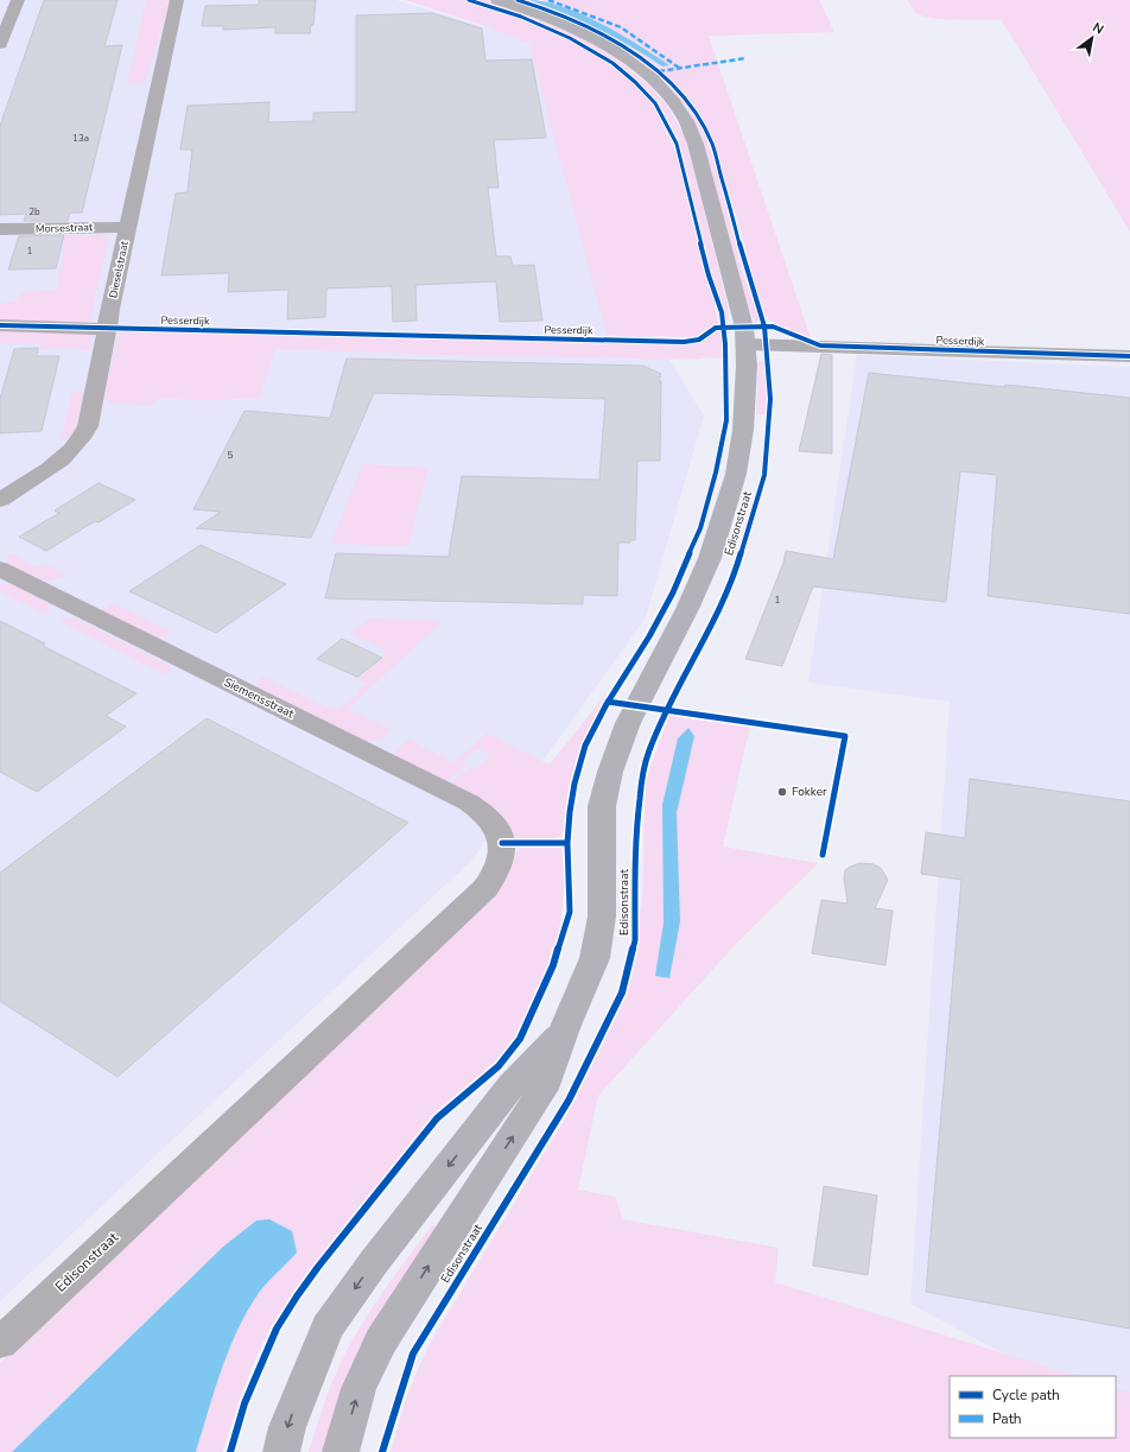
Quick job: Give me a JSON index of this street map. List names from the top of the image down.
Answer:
{
  "streets": {
    "main road": ["Edisonstraat"],
    "street": [
      "Morsestraat",
      "Dieselstraat",
      "Pesserdijk",
      "Siemensstraat"
    ]
  },
  "crossings": [
    ["Morsestraat", "Dieselstraat"],
    ["Pesserdijk", "Edisonstraat"],
    ["Edisonstraat", "Siemensstraat"]
  ],
  "places": ["Fokker"],
  "house_numbers": [
    "13a",
    "2b",
    "1",
    "5",
    "1"
  ],
  "legend": ["Cycle path", "Path"],
  "north": "top right"
}
